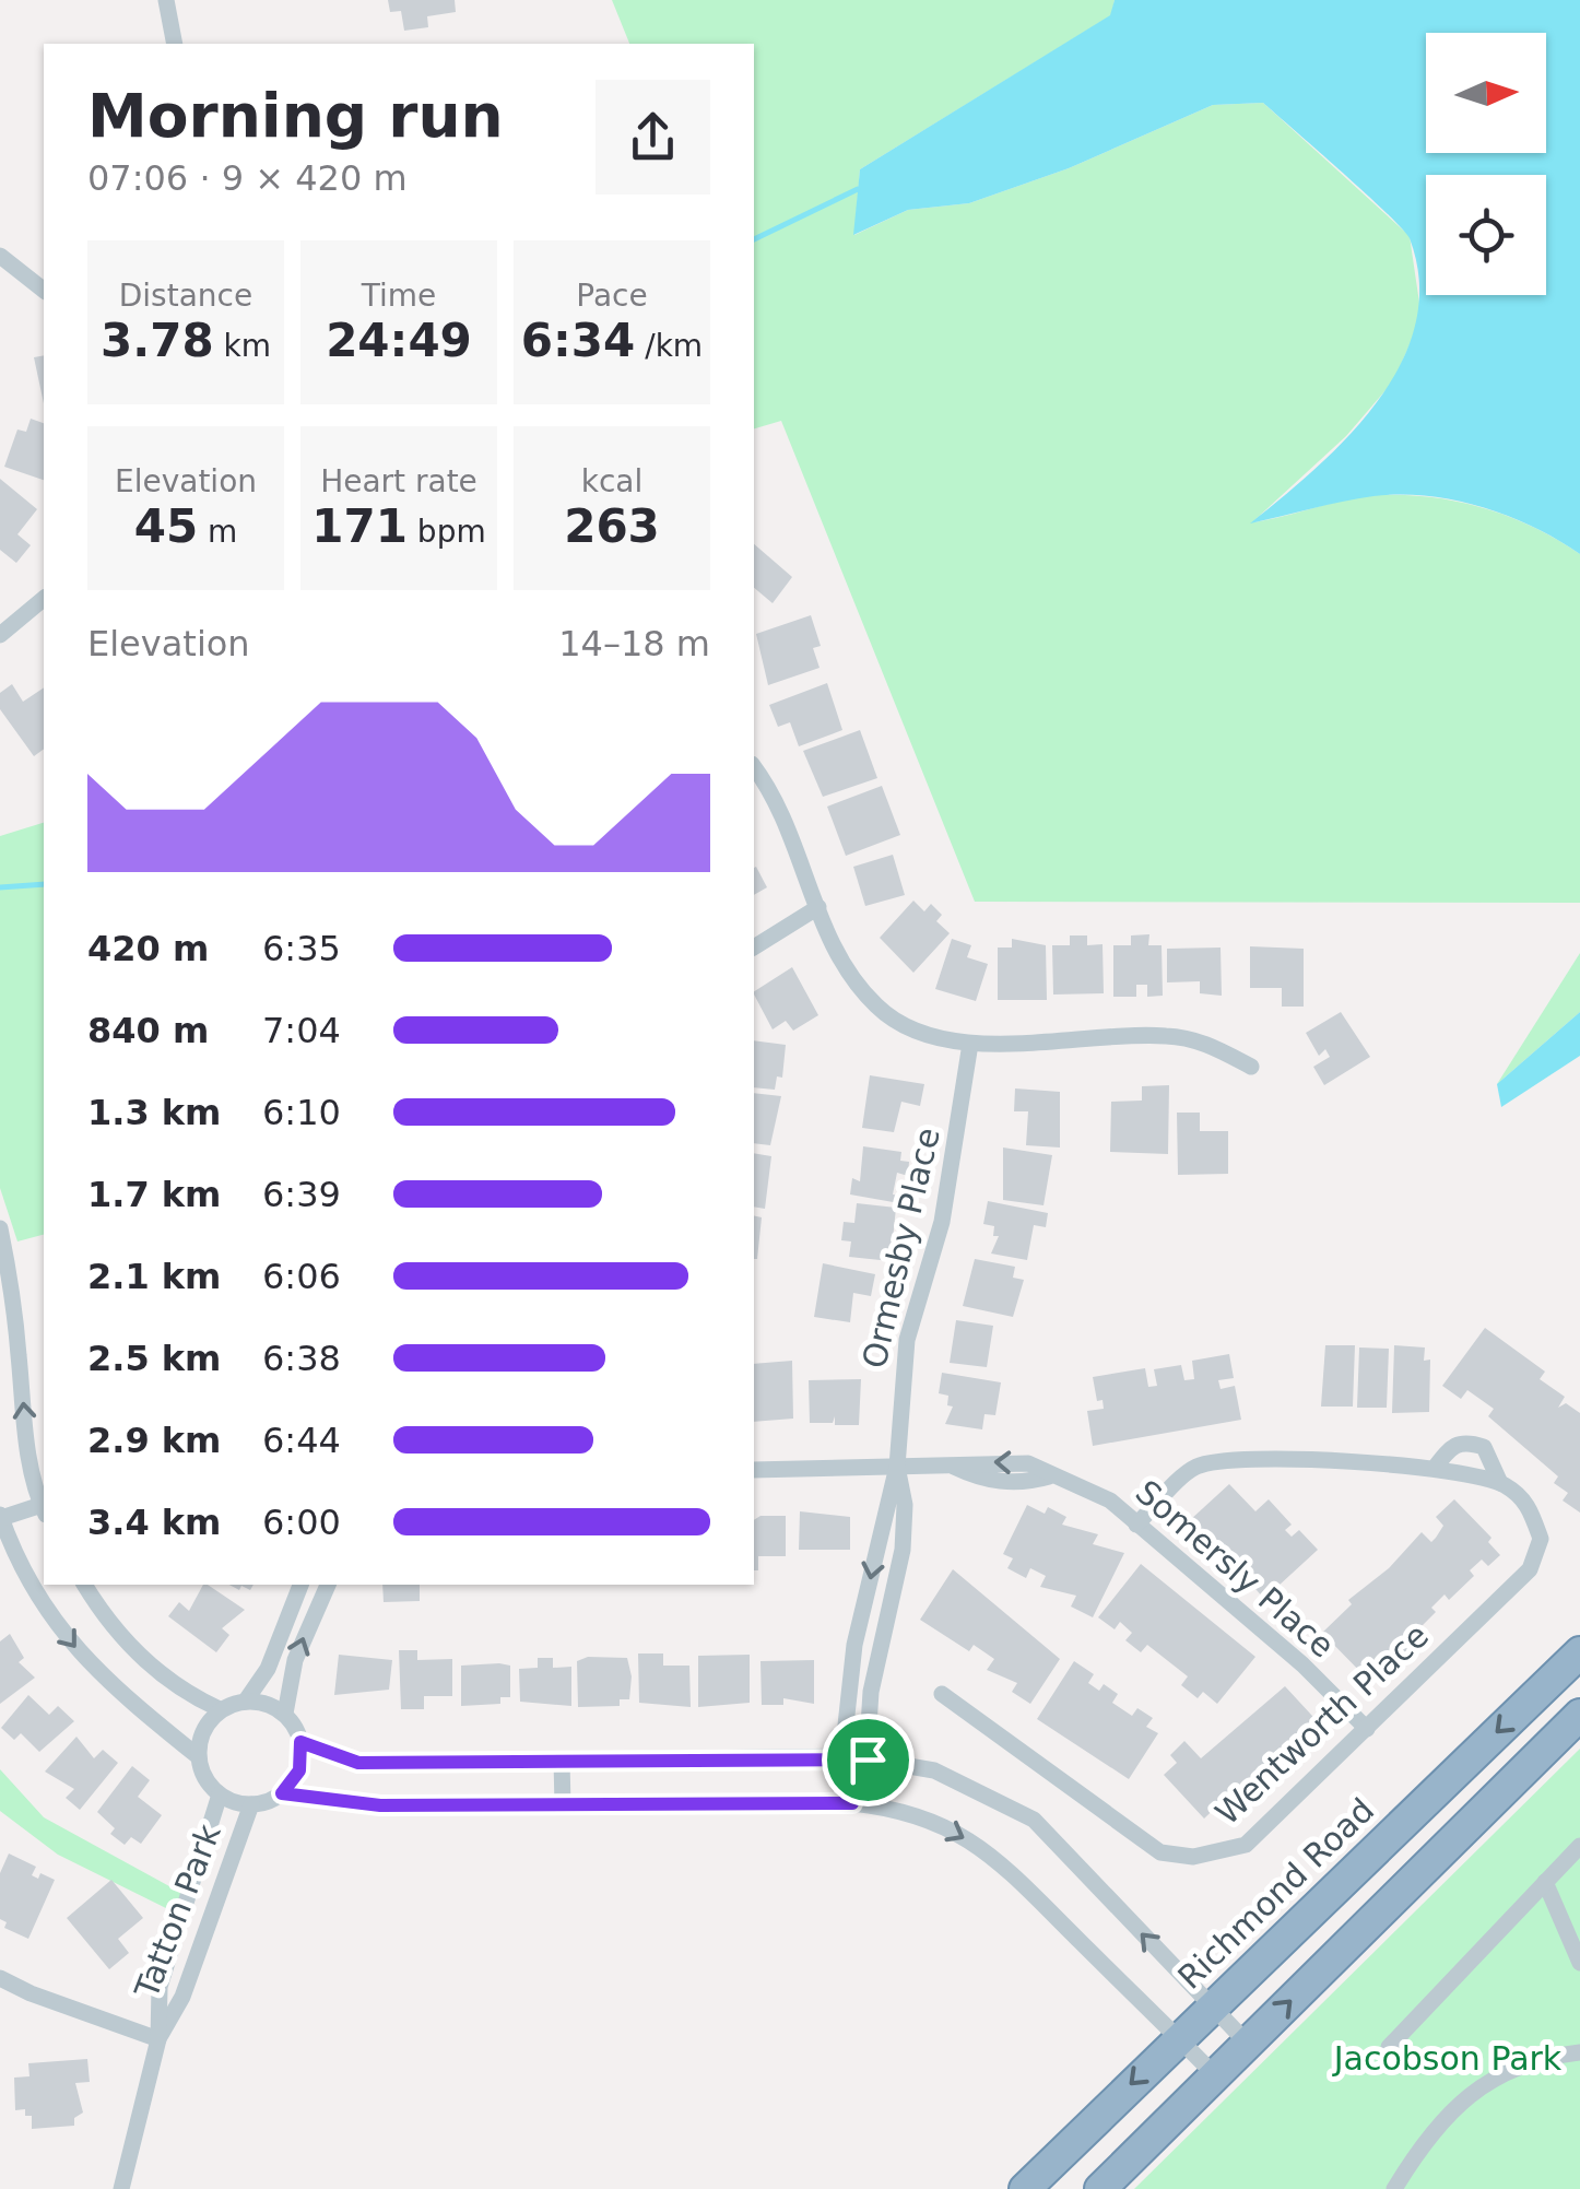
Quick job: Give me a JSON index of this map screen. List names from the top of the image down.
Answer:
{
  "streets": {
    "highway": ["Richmond Road"],
    "street": [
      "Ormesby Place",
      "Somersly Place",
      "Wentworth Place",
      "Tatton Park"
    ]
  },
  "crossings": [
    ["Ormesby Place", "Somersly Place"],
    ["Somersly Place", "Wentworth Place"]
  ],
  "parks": ["Jacobson Park"],
  "north": "right",
  "page": {
    "heading": ["Morning run", "07:06 · 9 × 420 m"],
    "stats": [
      ["Distance", "3.78 km"],
      ["Time", "24:49"],
      ["Pace", "6:34 /km"],
      ["Elevation", "45 m"],
      ["Heart rate", "171 bpm"],
      ["kcal", "263"]
    ],
    "chart": ["Elevation", "14–18 m"],
    "list": [
      {
        "name": "420 m",
        "note": "6:35"
      },
      {
        "name": "840 m",
        "note": "7:04"
      },
      {
        "name": "1.3 km",
        "note": "6:10"
      },
      {
        "name": "1.7 km",
        "note": "6:39"
      },
      {
        "name": "2.1 km",
        "note": "6:06"
      },
      {
        "name": "2.5 km",
        "note": "6:38"
      },
      {
        "name": "2.9 km",
        "note": "6:44"
      },
      {
        "name": "3.4 km",
        "note": "6:00"
      }
    ]
  }
}
